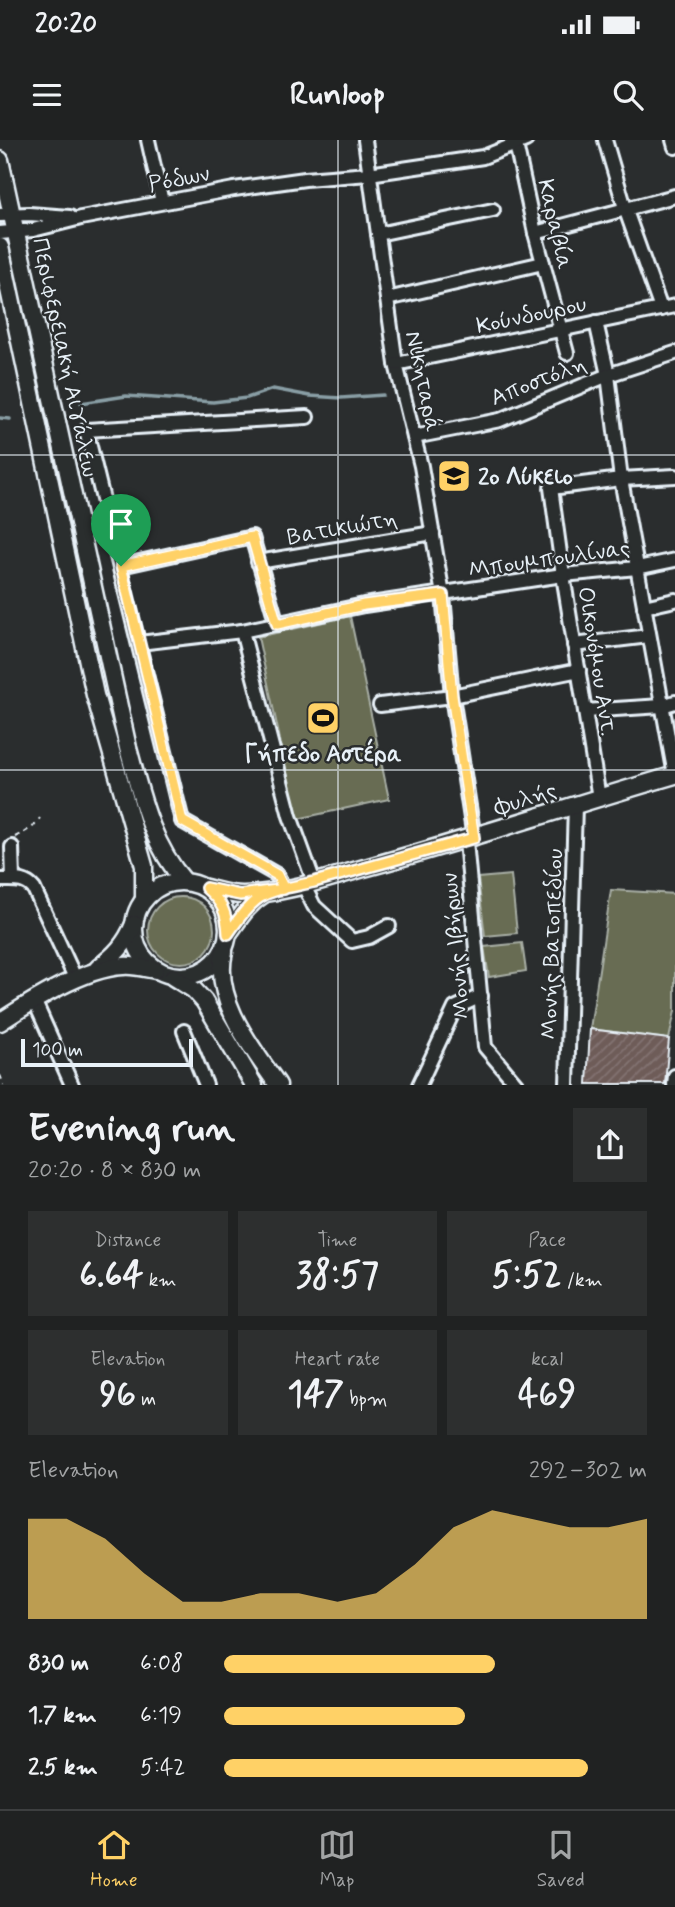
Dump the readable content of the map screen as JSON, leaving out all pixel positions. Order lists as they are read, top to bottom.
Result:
{
  "streets": {
    "main road": ["Περιφερειακή Αιγάλεω", "Φυλής"],
    "street": [
      "Ρόδων",
      "Καραβία",
      "Κούνδουρου",
      "Αποστόλη",
      "Νικηταρά",
      "Βατικιώτη",
      "Μπουμπουλίνας",
      "Οικονόμου Αντ.",
      "Μονής Βατοπεδίου",
      "Μονής Ιβήρων"
    ]
  },
  "crossings": [
    ["Ρόδων", "Καραβία"],
    ["Ρόδων", "Περιφερειακή Αιγάλεω"],
    ["Ρόδων", "Νικηταρά"],
    ["Καραβία", "Κούνδουρου"],
    ["Κούνδουρου", "Νικηταρά"],
    ["Περιφερειακή Αιγάλεω", "Φυλής"],
    ["Αποστόλη", "Νικηταρά"],
    ["Νικηταρά", "Βατικιώτη"],
    ["Νικηταρά", "Μπουμπουλίνας"],
    ["Νικηταρά", "Φυλής"],
    ["Νικηταρά", "Μονής Ιβήρων"],
    ["Μπουμπουλίνας", "Οικονόμου Αντ."],
    ["Οικονόμου Αντ.", "Φυλής"],
    ["Φυλής", "Μονής Βατοπεδίου"],
    ["Φυλής", "Μονής Ιβήρων"]
  ],
  "places": {
    "school or university": ["2ο Λύκειο"],
    "sports": ["Γήπεδο Αστέρα"]
  },
  "scale_bar": "100 m",
  "page": {
    "status": "20:20",
    "header": "Runloop",
    "scale": "100 m",
    "heading": ["Evening run", "20:20 · 8 × 830 m"],
    "stats": [
      ["Distance", "6.64 km"],
      ["Time", "38:57"],
      ["Pace", "5:52 /km"],
      ["Elevation", "96 m"],
      ["Heart rate", "147 bpm"],
      ["kcal", "469"]
    ],
    "chart": ["Elevation", "292–302 m"],
    "list": [
      {
        "name": "830 m",
        "note": "6:08"
      },
      {
        "name": "1.7 km",
        "note": "6:19"
      },
      {
        "name": "2.5 km",
        "note": "5:42"
      }
    ],
    "tabs": ["Home", "Map", "Saved"]
  }
}
